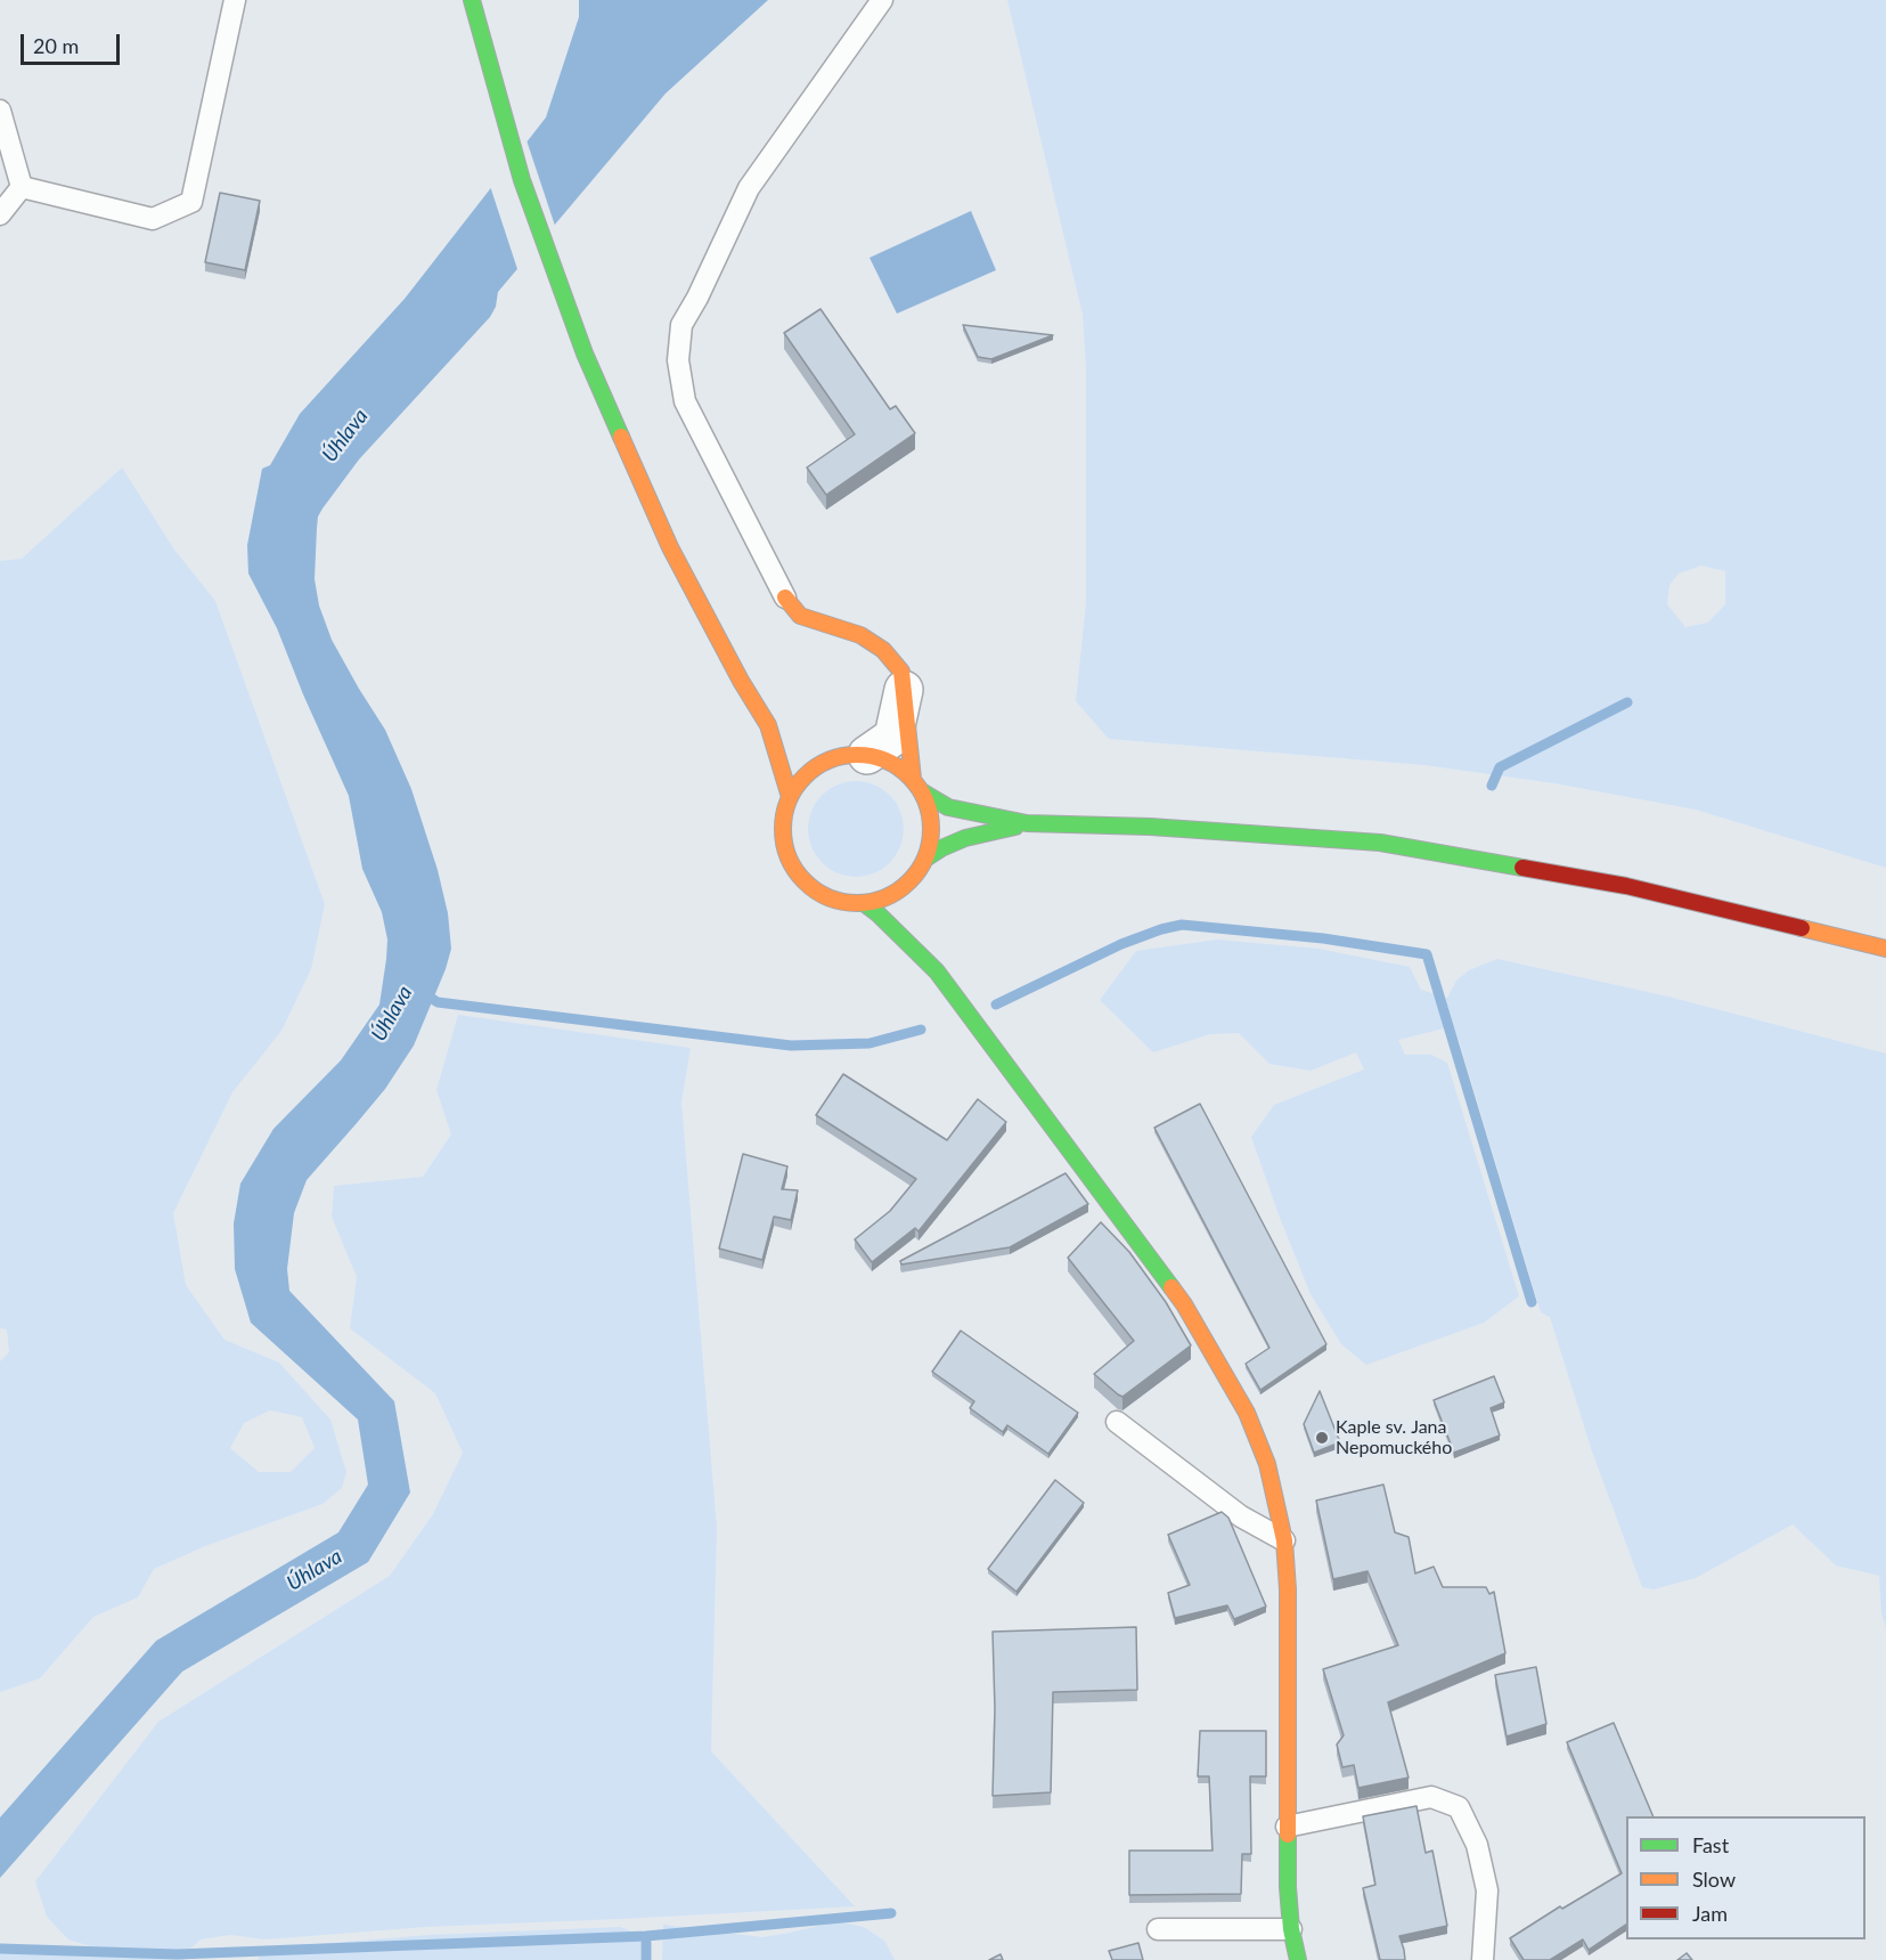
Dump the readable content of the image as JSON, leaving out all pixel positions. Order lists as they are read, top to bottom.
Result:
{
  "water": ["Úhlava"],
  "places": ["Kaple sv. Jana Nepomuckého"],
  "legend": ["Fast", "Slow", "Jam"],
  "scale_bar": "20 m"
}
